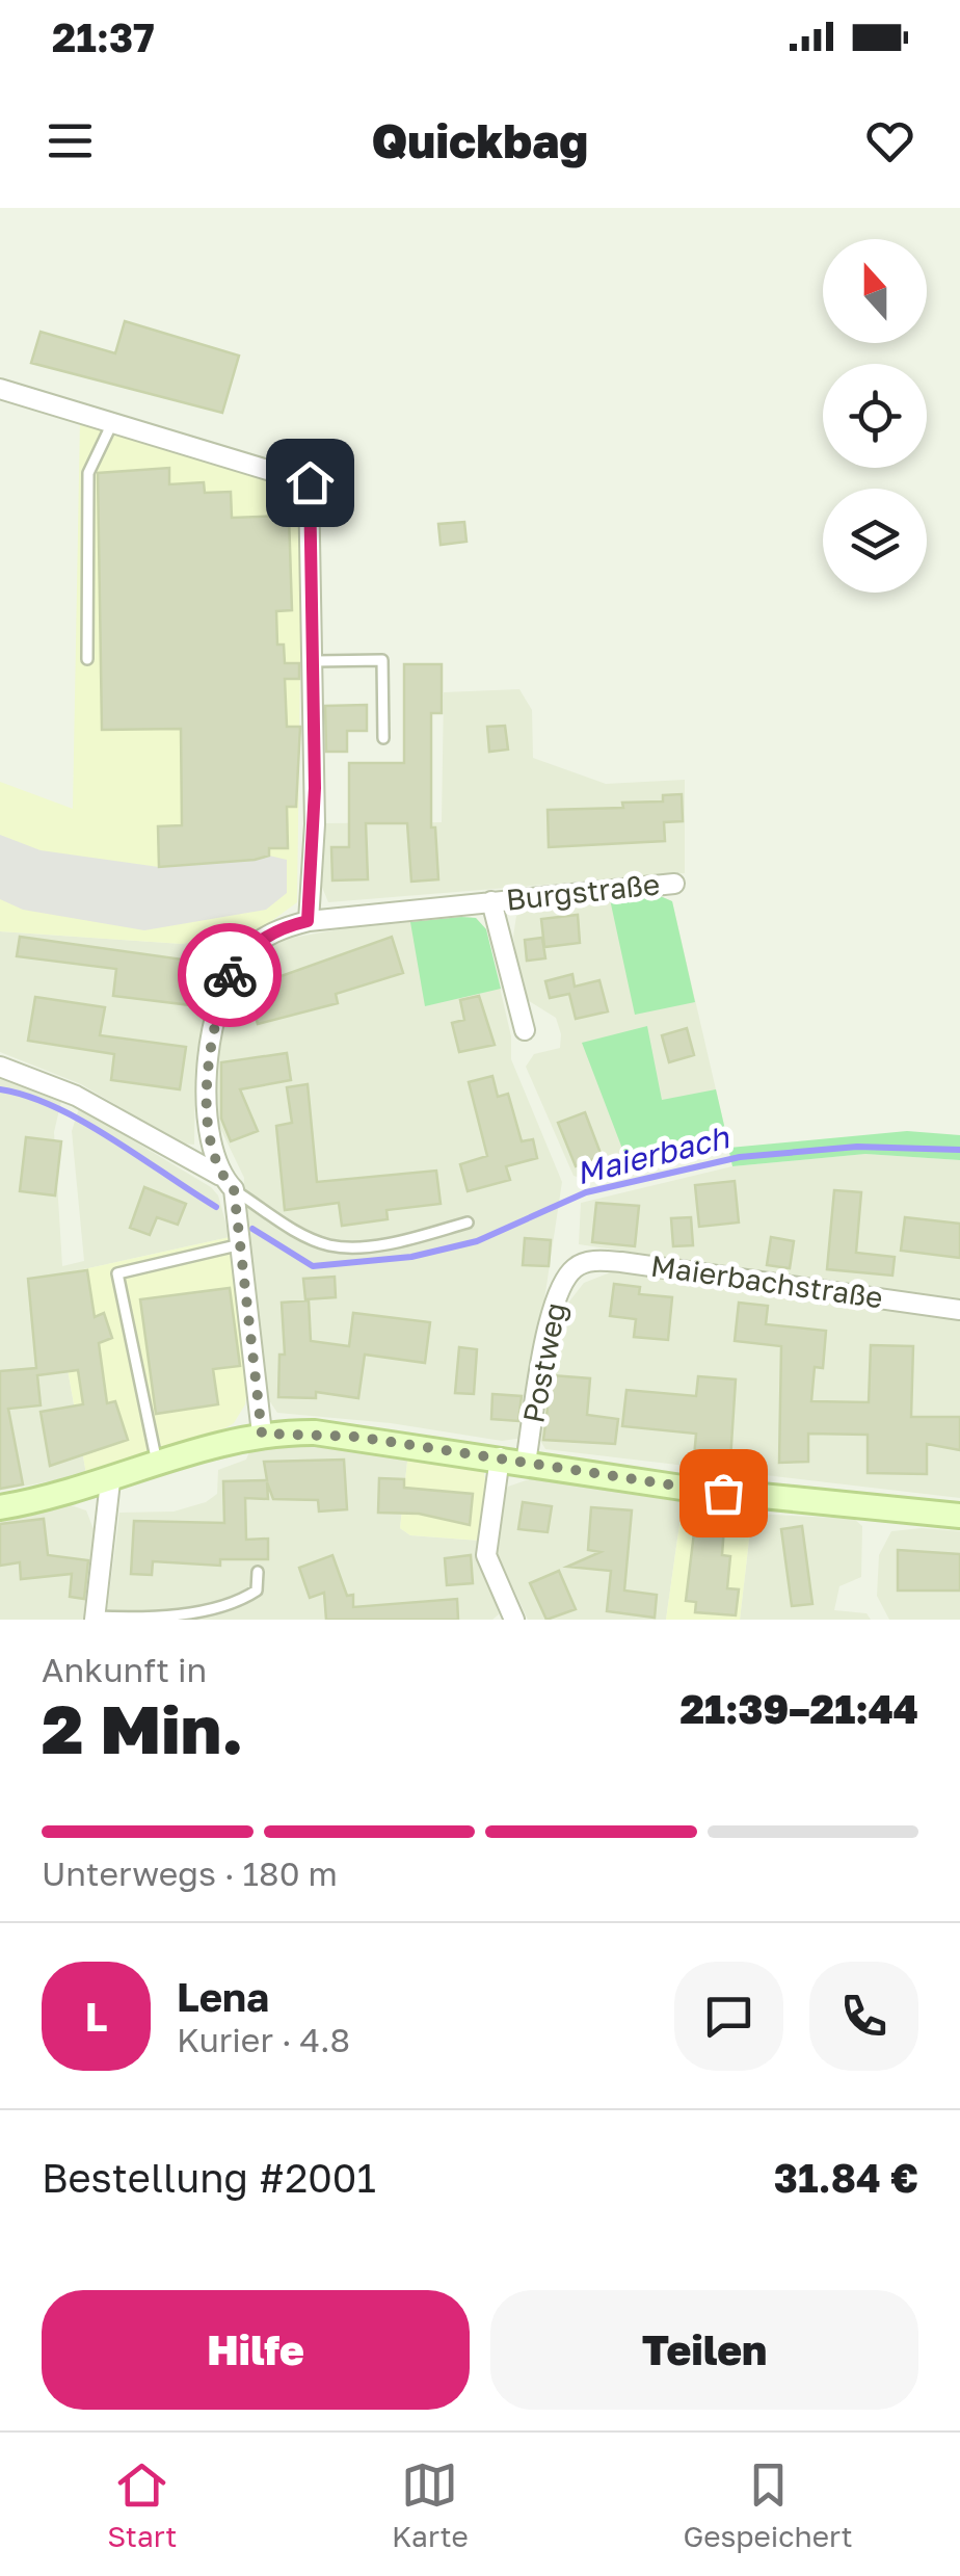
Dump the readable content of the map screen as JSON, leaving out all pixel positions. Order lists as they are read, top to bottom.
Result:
{
  "streets": {
    "street": ["Burgstraße", "Maierbachstraße", "Postweg"]
  },
  "crossings": [
    ["Maierbachstraße", "Postweg"]
  ],
  "water": ["Maierbach"],
  "north": "top",
  "page": {
    "status": "21:37",
    "header": "Quickbag",
    "heading": ["2 Min.", "Ankunft in", "21:39–21:44"],
    "panel": [
      "Lena",
      "Kurier · 4.8",
      "Bestellung #2001",
      "31.84 €"
    ],
    "bar": "Unterwegs · 180 m",
    "round": "L",
    "buttons": ["Hilfe", "Teilen"],
    "tabs": ["Start", "Karte", "Gespeichert"]
  }
}
